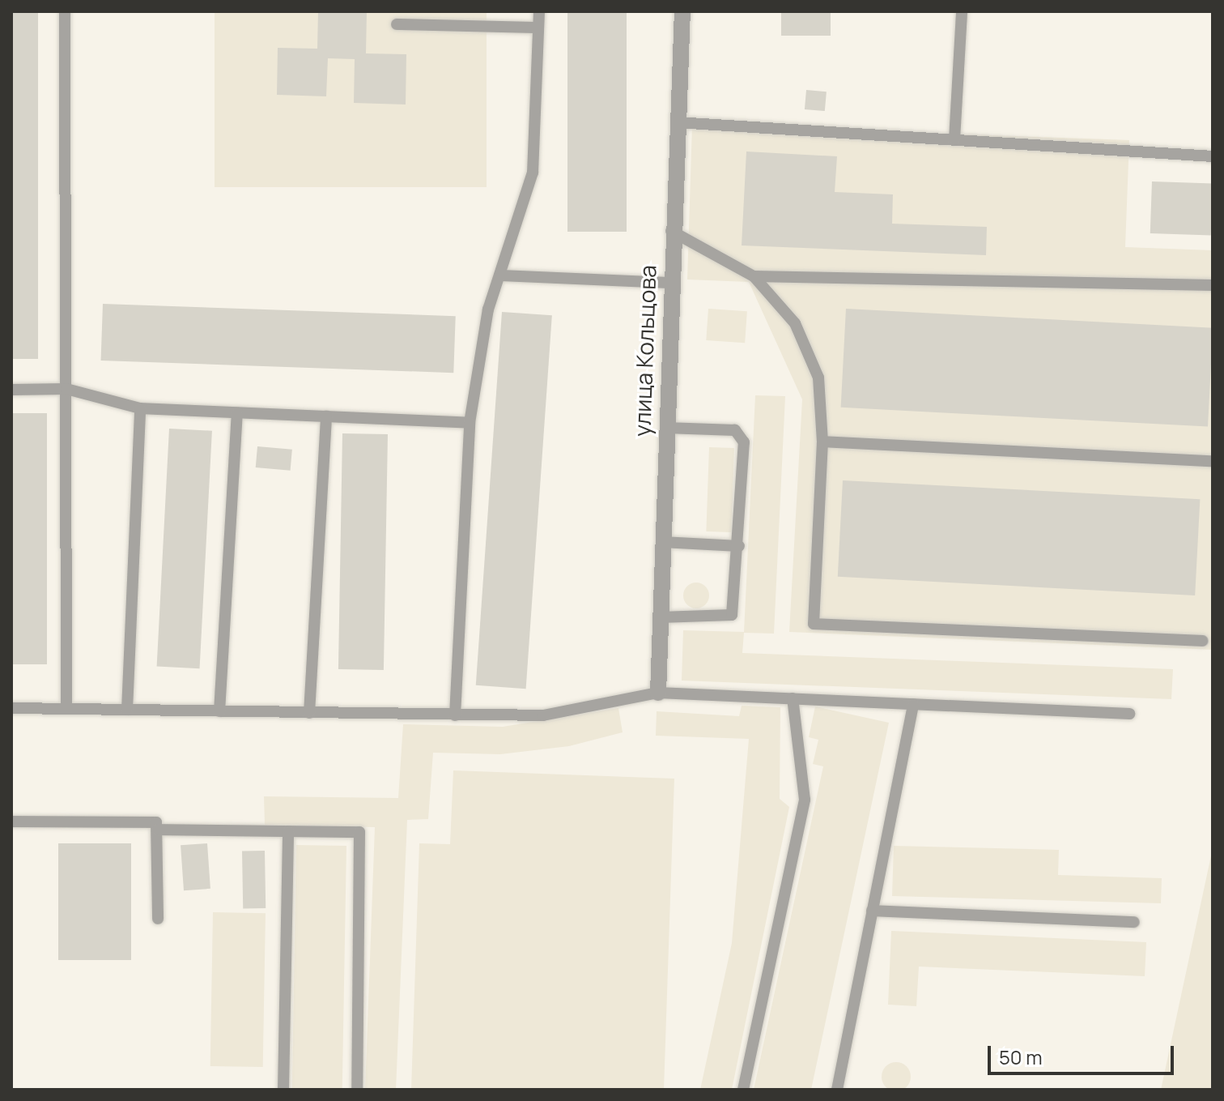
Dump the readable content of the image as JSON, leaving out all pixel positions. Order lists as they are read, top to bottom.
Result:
{
  "streets": {
    "street": ["улица Кольцова"]
  },
  "scale_bar": "50 m"
}
